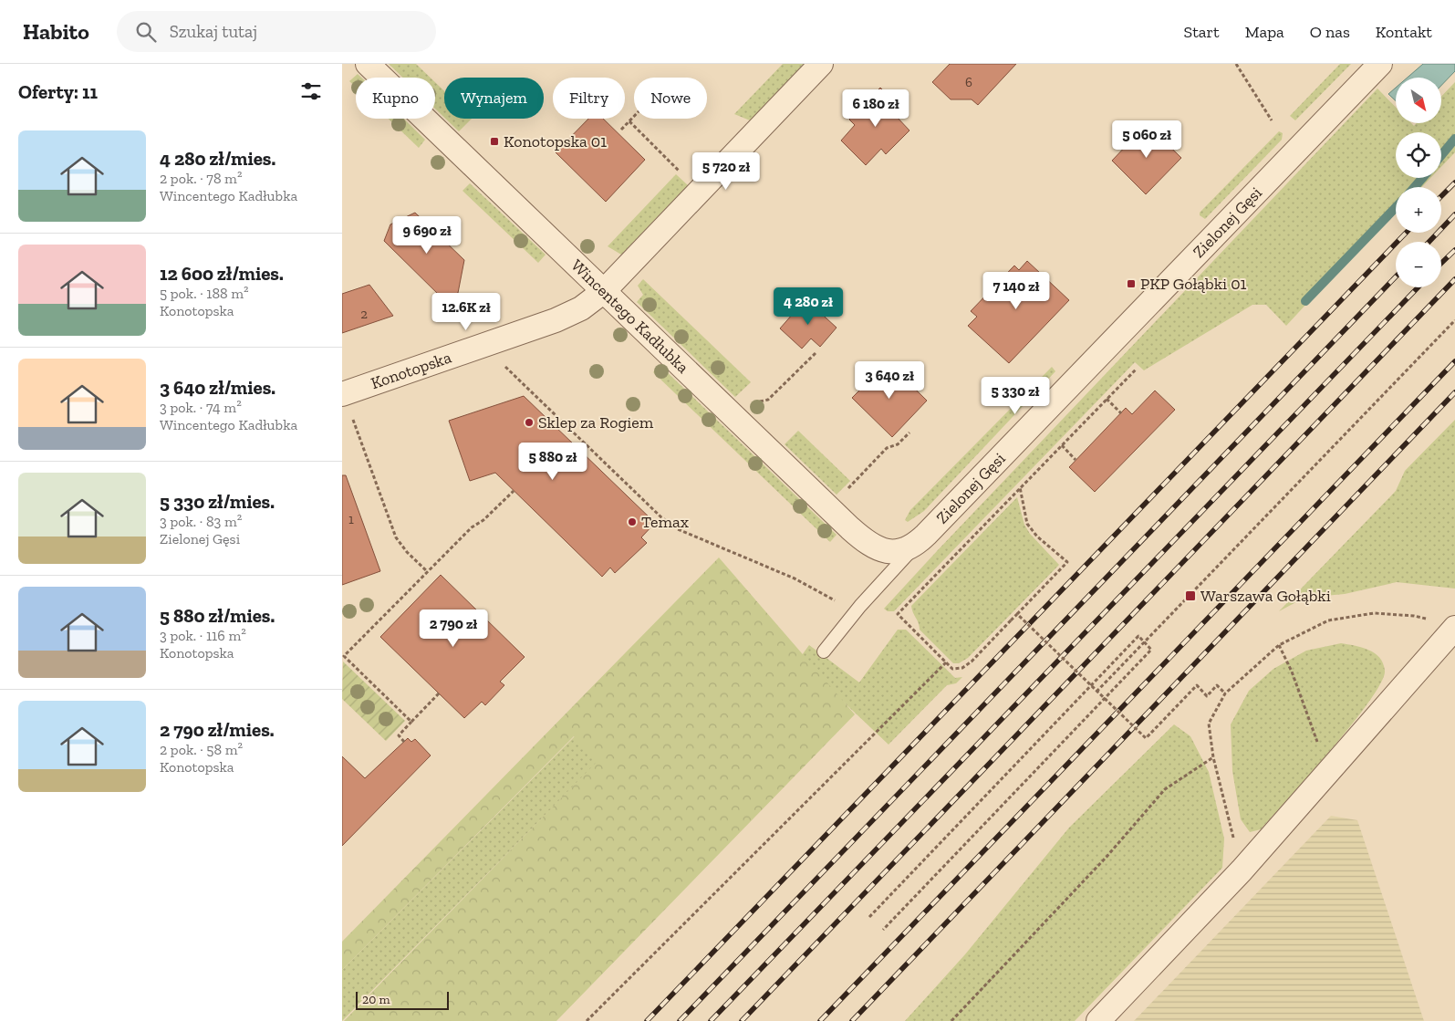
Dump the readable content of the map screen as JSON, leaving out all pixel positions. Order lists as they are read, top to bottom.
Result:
{
  "streets": {
    "street": ["Zielonej Gęsi", "Wincentego Kadłubka", "Konotopska"]
  },
  "crossings": [
    ["Zielonej Gęsi", "Wincentego Kadłubka"],
    ["Wincentego Kadłubka", "Konotopska"]
  ],
  "places": {
    "transit": ["Konotopska 01", "PKP Gołąbki 01", "Warszawa Gołąbki"],
    "other": ["Sklep za Rogiem", "Temax"]
  },
  "house_numbers": ["6", "2", "1"],
  "scale_bar": "20 m",
  "north": "bottom right",
  "page": {
    "header": "Habito",
    "search": "Szukaj tutaj",
    "nav": [
      "Start",
      "Mapa",
      "O nas",
      "Kontakt"
    ],
    "heading": "Oferty: 11",
    "map_buttons": ["+", "−"],
    "chip": [
      "Kupno",
      "Wynajem",
      "Filtry",
      "Nowe"
    ],
    "price": [
      "6 180 zł",
      "5 060 zł",
      "5 720 zł",
      "9 690 zł",
      "7 140 zł",
      "4 280 zł",
      "12.6K zł",
      "3 640 zł",
      "5 330 zł",
      "5 880 zł",
      "2 790 zł"
    ],
    "list": [
      {
        "name": "4 280 zł/mies.",
        "note": "2 pok. · 78 m² · Wincentego Kadłubka"
      },
      {
        "name": "12 600 zł/mies.",
        "note": "5 pok. · 188 m² · Konotopska"
      },
      {
        "name": "3 640 zł/mies.",
        "note": "3 pok. · 74 m² · Wincentego Kadłubka"
      },
      {
        "name": "5 330 zł/mies.",
        "note": "3 pok. · 83 m² · Zielonej Gęsi"
      },
      {
        "name": "5 880 zł/mies.",
        "note": "3 pok. · 116 m² · Konotopska"
      },
      {
        "name": "2 790 zł/mies.",
        "note": "2 pok. · 58 m² · Konotopska"
      }
    ],
    "scale": "20 m"
  }
}
